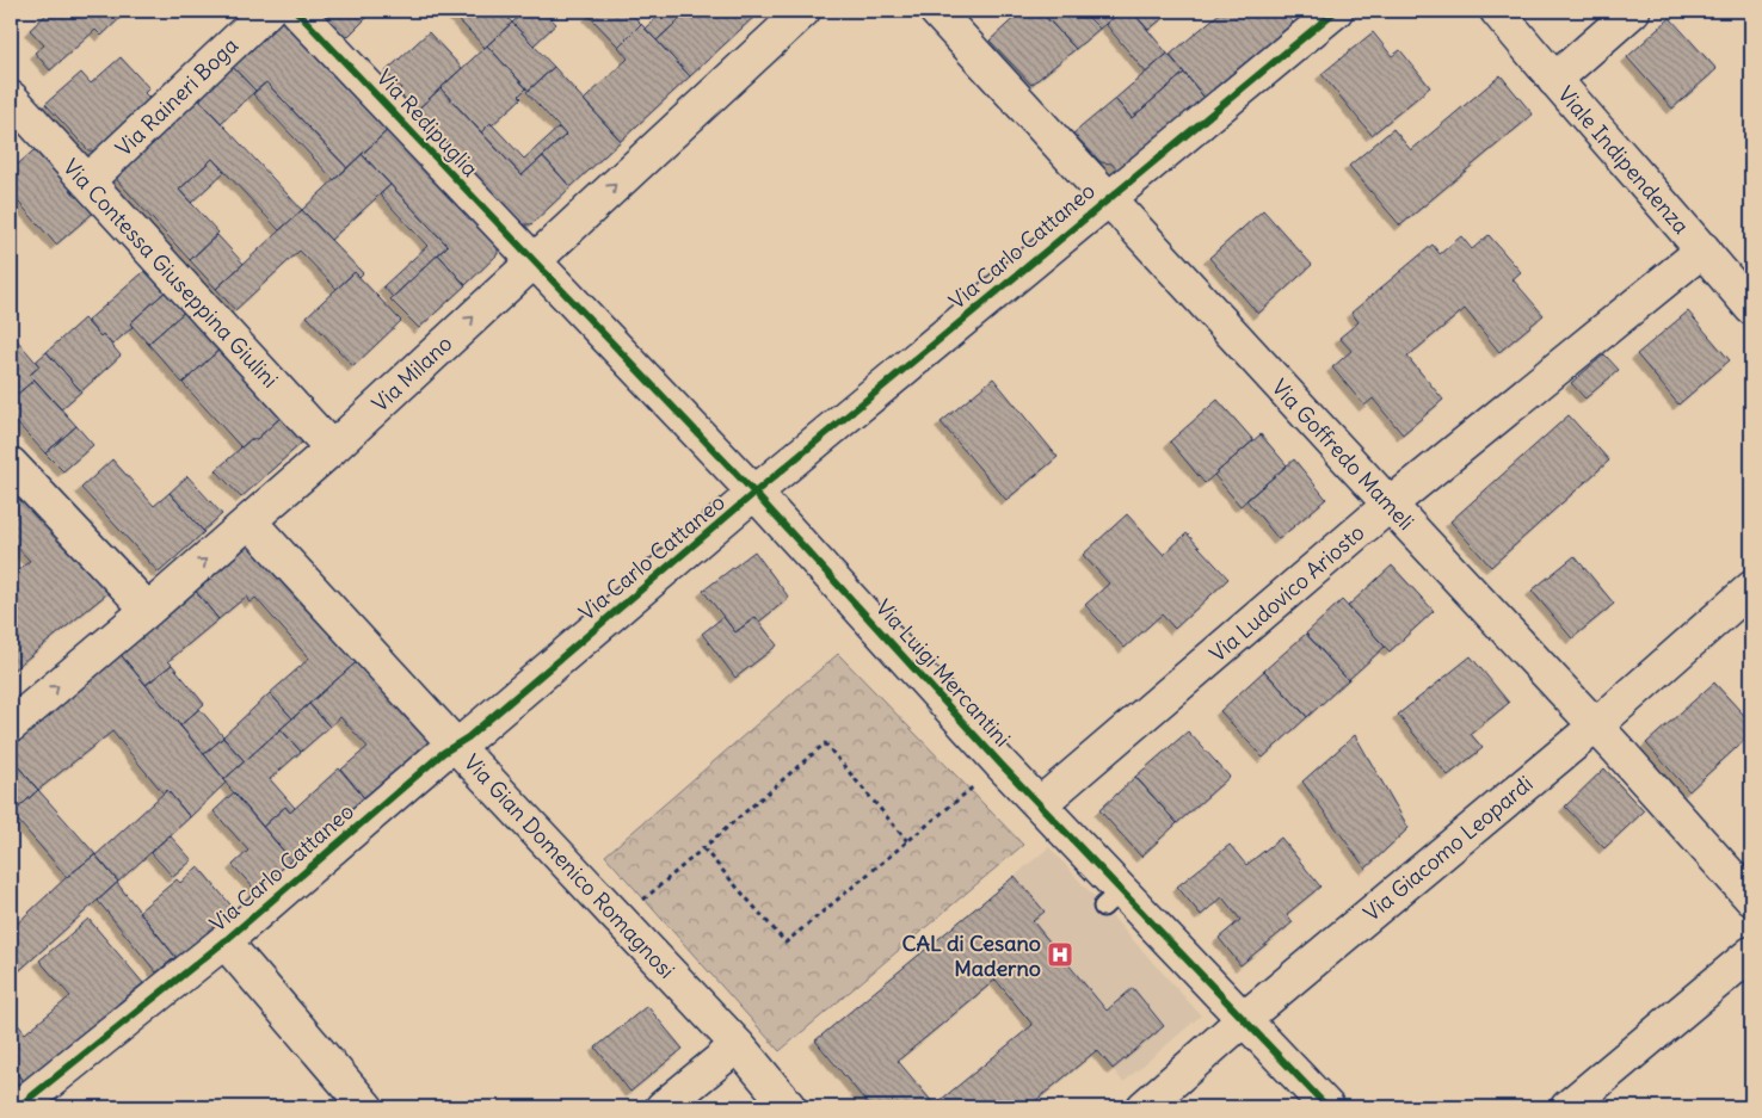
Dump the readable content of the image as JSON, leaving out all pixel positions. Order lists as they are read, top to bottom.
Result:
{
  "streets": {
    "street": [
      "Via Raineri Boga",
      "Via Redipuglia",
      "Viale Indipendenza",
      "Via Carlo Cattaneo",
      "Via Contessa Giuseppina Giulini",
      "Via Milano",
      "Via Goffredo Mameli",
      "Via Ludovico Ariosto",
      "Via Luigi Mercantini",
      "Via Giacomo Leopardi",
      "Via Gian Domenico Romagnosi"
    ]
  },
  "crossings": [
    ["Via Raineri Boga", "Via Contessa Giuseppina Giulini"],
    ["Via Redipuglia", "Via Milano"],
    ["Via Redipuglia", "Via Luigi Mercantini"],
    ["Viale Indipendenza", "Via Ludovico Ariosto"],
    ["Via Carlo Cattaneo", "Via Goffredo Mameli"],
    ["Via Carlo Cattaneo", "Via Luigi Mercantini"],
    ["Via Carlo Cattaneo", "Via Gian Domenico Romagnosi"],
    ["Via Contessa Giuseppina Giulini", "Via Milano"],
    ["Via Milano", "Via Luigi Mercantini"],
    ["Via Milano", "Via Gian Domenico Romagnosi"],
    ["Via Goffredo Mameli", "Via Ludovico Ariosto"],
    ["Via Goffredo Mameli", "Via Giacomo Leopardi"],
    ["Via Ludovico Ariosto", "Via Luigi Mercantini"],
    ["Via Luigi Mercantini", "Via Giacomo Leopardi"]
  ],
  "one_way": ["Via Milano"],
  "places": {
    "hospital": ["CAL di Cesano Maderno"]
  }
}
